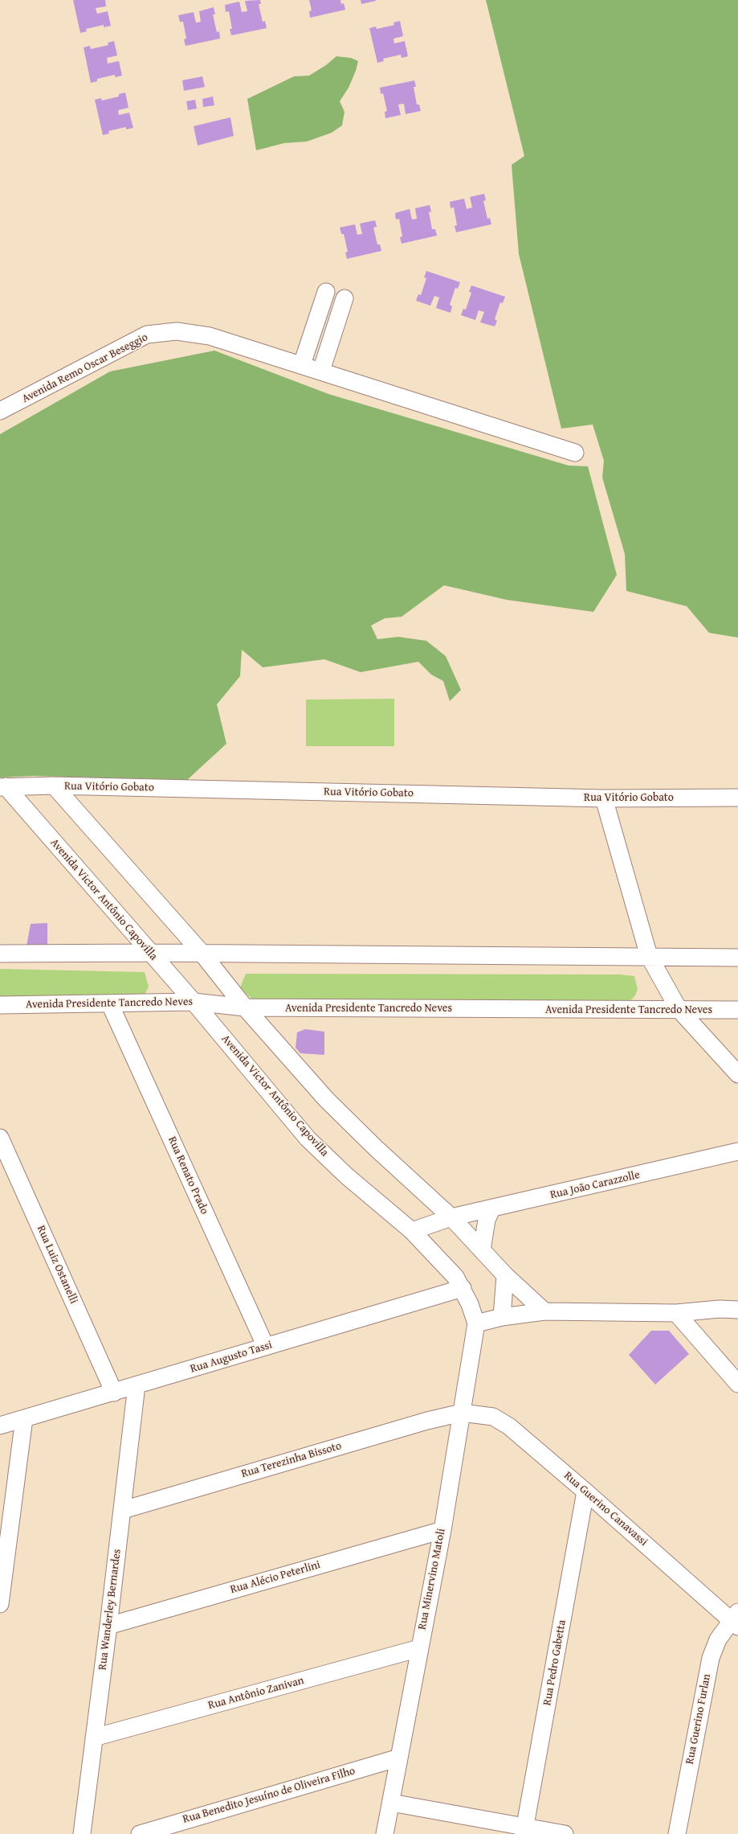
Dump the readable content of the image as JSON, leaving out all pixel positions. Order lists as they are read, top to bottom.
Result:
{
  "streets": {
    "street": [
      "Avenida Remo Oscar Beseggio",
      "Rua Vitório Gobato",
      "Avenida Victor Antônio Capovilla",
      "Avenida Presidente Tancredo Neves",
      "Rua Renato Prado",
      "Rua João Carazzolle",
      "Rua Luiz Ostanelli",
      "Rua Augusto Tassi",
      "Rua Terezinha Bissoto",
      "Rua Guerino Canavassi",
      "Rua Alécio Peterlini",
      "Rua Minervino Matoli",
      "Rua Wanderley Bernardes",
      "Rua Pedro Gabetta",
      "Rua Antônio Zanivan",
      "Rua Guerino Furlan",
      "Rua Benedito Jesuíno de Oliveira Filho"
    ]
  },
  "crossings": [
    ["Rua Vitório Gobato", "Avenida Victor Antônio Capovilla"],
    ["Avenida Victor Antônio Capovilla", "Avenida Presidente Tancredo Neves"],
    ["Avenida Victor Antônio Capovilla", "Rua João Carazzolle"],
    ["Avenida Victor Antônio Capovilla", "Rua Augusto Tassi"],
    ["Avenida Victor Antônio Capovilla", "Rua Minervino Matoli"],
    ["Avenida Presidente Tancredo Neves", "Rua Renato Prado"],
    ["Rua Renato Prado", "Rua Augusto Tassi"],
    ["Rua Luiz Ostanelli", "Rua Augusto Tassi"],
    ["Rua Augusto Tassi", "Rua Wanderley Bernardes"],
    ["Rua Terezinha Bissoto", "Rua Guerino Canavassi"],
    ["Rua Terezinha Bissoto", "Rua Minervino Matoli"],
    ["Rua Terezinha Bissoto", "Rua Wanderley Bernardes"],
    ["Rua Guerino Canavassi", "Rua Minervino Matoli"],
    ["Rua Guerino Canavassi", "Rua Pedro Gabetta"],
    ["Rua Guerino Canavassi", "Rua Guerino Furlan"],
    ["Rua Alécio Peterlini", "Rua Minervino Matoli"],
    ["Rua Alécio Peterlini", "Rua Wanderley Bernardes"],
    ["Rua Minervino Matoli", "Rua Antônio Zanivan"],
    ["Rua Minervino Matoli", "Rua Benedito Jesuíno de Oliveira Filho"],
    ["Rua Wanderley Bernardes", "Rua Antônio Zanivan"]
  ]
}
